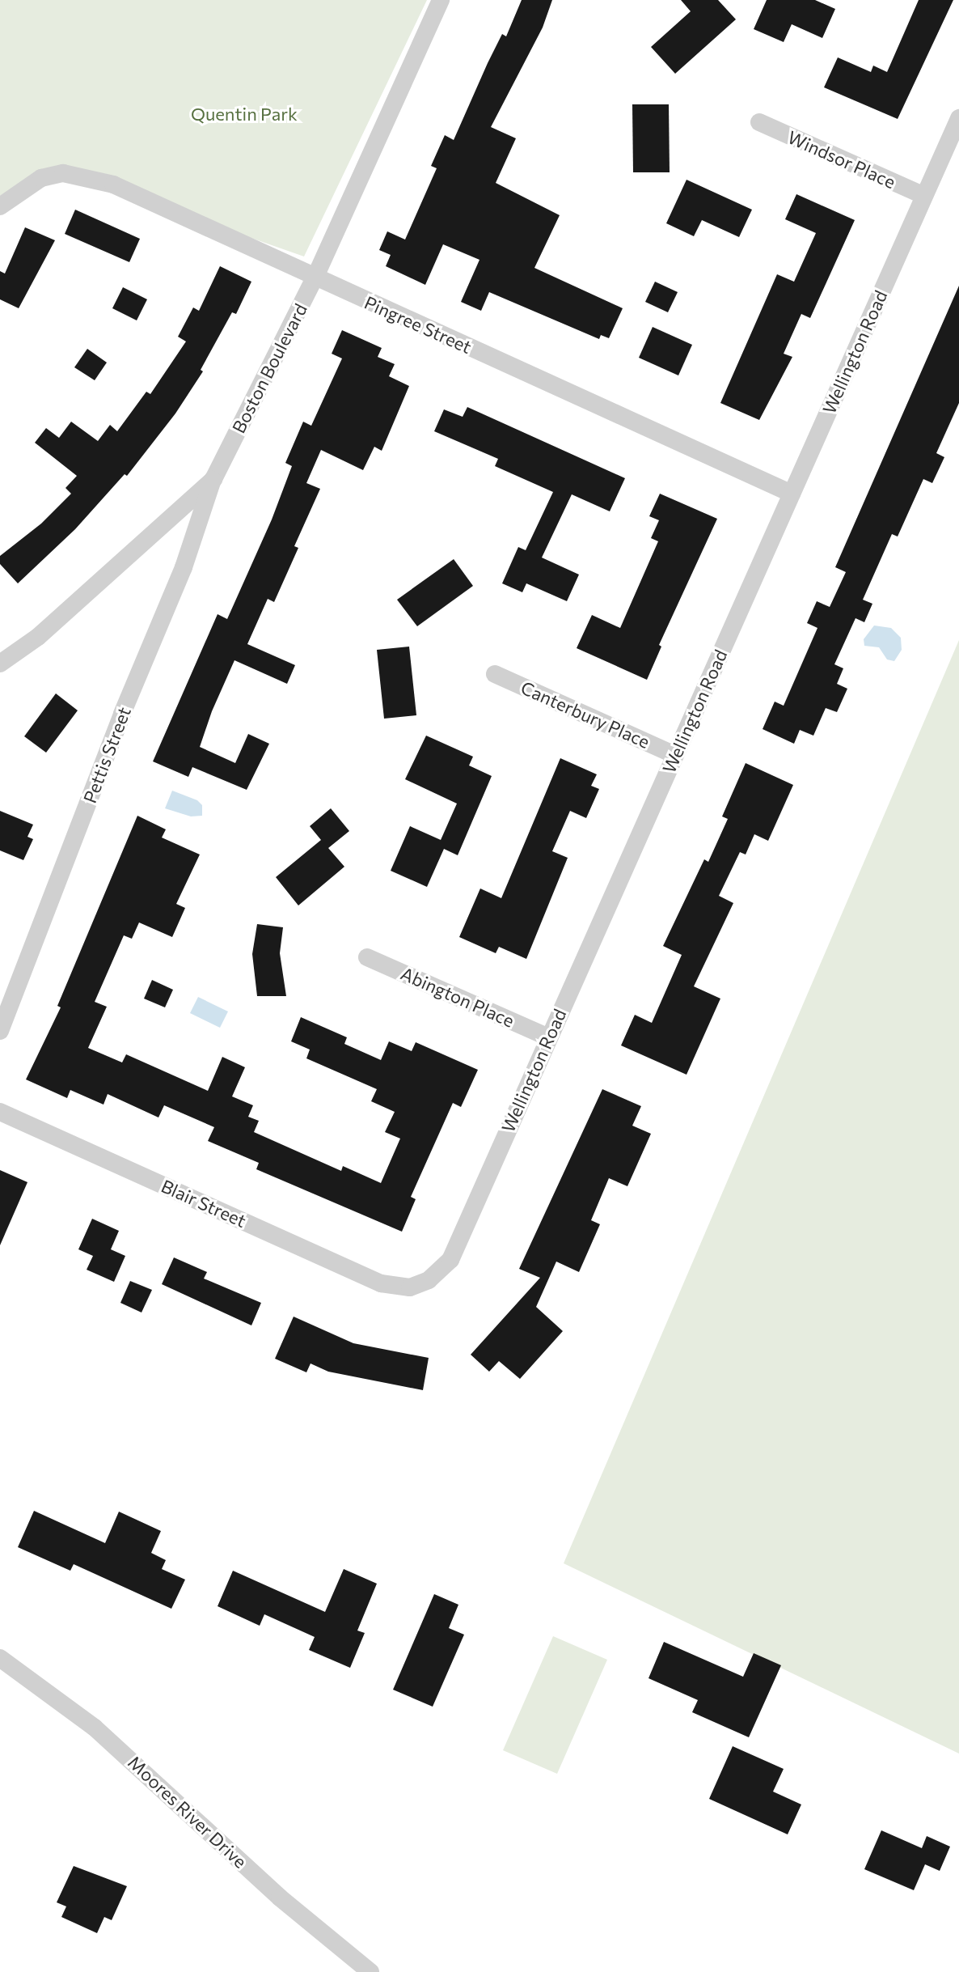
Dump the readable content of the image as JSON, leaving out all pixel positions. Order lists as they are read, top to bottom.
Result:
{
  "streets": {
    "street": [
      "Windsor Place",
      "Pingree Street",
      "Wellington Road",
      "Boston Boulevard",
      "Canterbury Place",
      "Pettis Street",
      "Abington Place",
      "Blair Street",
      "Moores River Drive"
    ]
  },
  "crossings": [
    ["Windsor Place", "Wellington Road"],
    ["Pingree Street", "Wellington Road"],
    ["Pingree Street", "Boston Boulevard"],
    ["Wellington Road", "Canterbury Place"],
    ["Wellington Road", "Abington Place"],
    ["Wellington Road", "Blair Street"],
    ["Boston Boulevard", "Pettis Street"]
  ],
  "parks": ["Quentin Park"]
}
